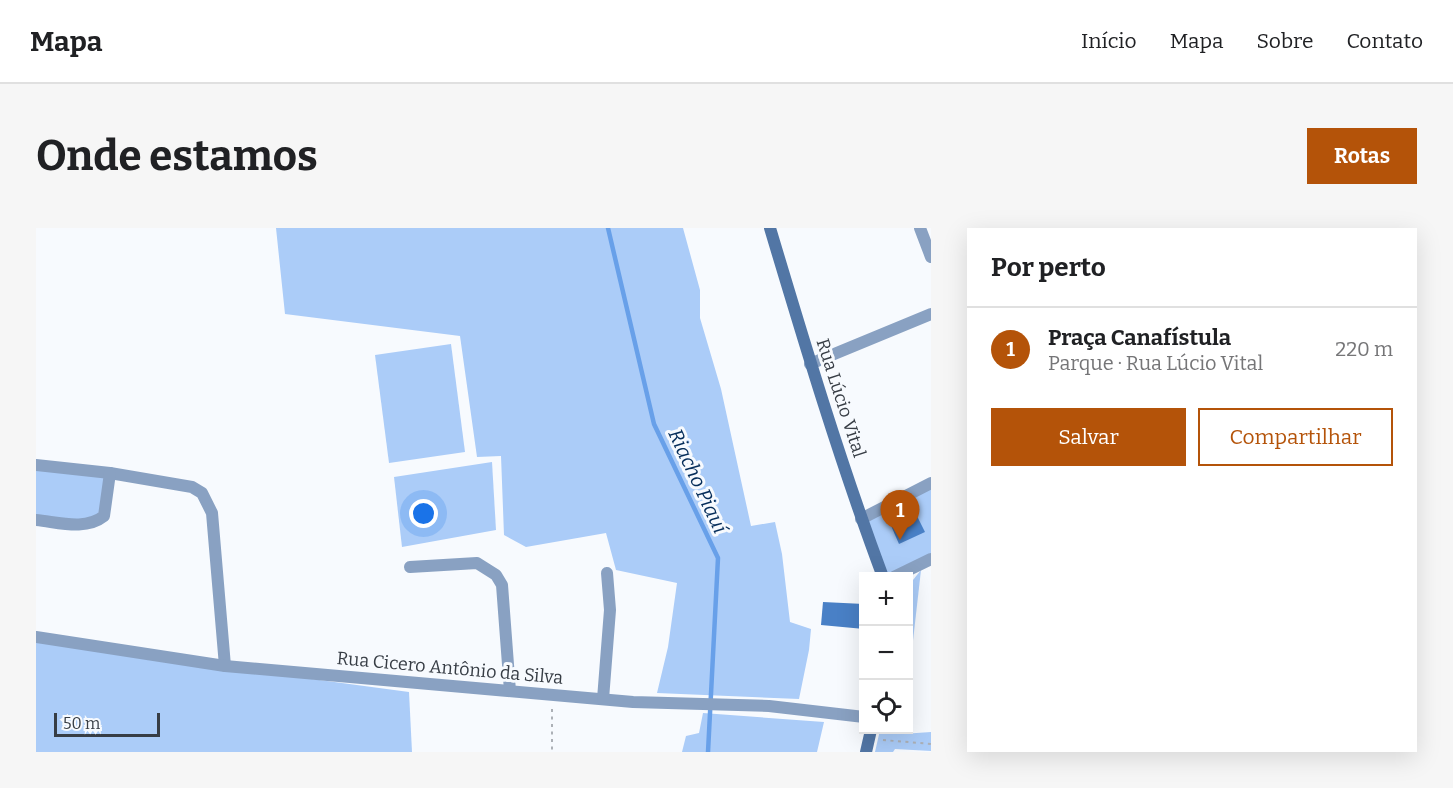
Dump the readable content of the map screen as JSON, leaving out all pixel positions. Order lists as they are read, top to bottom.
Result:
{
  "streets": {
    "main road": ["Rua Lúcio Vital"],
    "street": ["Rua Cicero Antônio da Silva"]
  },
  "water": ["Riacho Piauí"],
  "scale_bar": "50 m",
  "page": {
    "header": "Mapa",
    "nav": [
      "Início",
      "Mapa",
      "Sobre",
      "Contato"
    ],
    "buttons": [
      "Rotas",
      ["Salvar", "Compartilhar"]
    ],
    "title": "Onde estamos",
    "heading": "Por perto",
    "list": [
      {
        "mark": "1",
        "name": "Praça Canafístula",
        "note": "Parque · Rua Lúcio Vital",
        "value": "220 m"
      }
    ],
    "pins": "1",
    "map_buttons": ["+", "−"],
    "scale": "50 m"
  }
}
